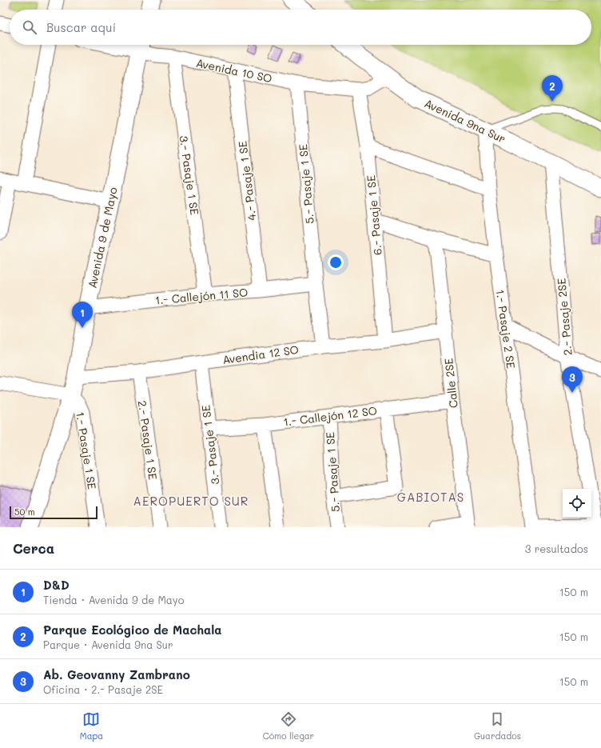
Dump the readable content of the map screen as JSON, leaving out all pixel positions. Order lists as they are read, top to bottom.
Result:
{
  "streets": {
    "street": [
      "Avenida 10 SO",
      "Avenida 9na Sur",
      "3.- Pasaje 1 SE",
      "4.- Pasaje 1 SE",
      "5.- Pasaje 1 SE",
      "6.- Pasaje 1 SE",
      "Avenida 9 de Mayo",
      "1.- Callejón 11 SO",
      "2.- Pasaje 2SE",
      "1.- Pasaje 2 SE",
      "Avendia 12 SO",
      "Calle 2SE",
      "1.- Callejón 12 SO",
      "2.- Pasaje 1 SE",
      "1.- Pasaje 1 SE"
    ]
  },
  "crossings": [
    ["Avenida 10 SO", "Avenida 9na Sur"],
    ["Avenida 10 SO", "3.- Pasaje 1 SE"],
    ["Avenida 10 SO", "4.- Pasaje 1 SE"],
    ["Avenida 10 SO", "5.- Pasaje 1 SE"],
    ["Avenida 10 SO", "6.- Pasaje 1 SE"],
    ["Avenida 10 SO", "Avenida 9 de Mayo"],
    ["Avenida 9na Sur", "2.- Pasaje 2SE"],
    ["Avenida 9na Sur", "1.- Pasaje 2 SE"],
    ["3.- Pasaje 1 SE", "1.- Callejón 11 SO"],
    ["3.- Pasaje 1 SE", "Avendia 12 SO"],
    ["3.- Pasaje 1 SE", "1.- Callejón 12 SO"],
    ["4.- Pasaje 1 SE", "1.- Callejón 11 SO"],
    ["5.- Pasaje 1 SE", "1.- Callejón 11 SO"],
    ["5.- Pasaje 1 SE", "Avendia 12 SO"],
    ["5.- Pasaje 1 SE", "1.- Callejón 12 SO"],
    ["6.- Pasaje 1 SE", "Avendia 12 SO"],
    ["Avenida 9 de Mayo", "1.- Callejón 11 SO"],
    ["Avenida 9 de Mayo", "Avendia 12 SO"],
    ["Avenida 9 de Mayo", "1.- Pasaje 1 SE"],
    ["Avendia 12 SO", "Calle 2SE"],
    ["Avendia 12 SO", "2.- Pasaje 1 SE"],
    ["Calle 2SE", "1.- Callejón 12 SO"]
  ],
  "districts": ["GABIOTAS", "AEROPUERTO SUR"],
  "scale_bar": "50 m",
  "page": {
    "search": "Buscar aquí",
    "pins": ["2", "1", "3"],
    "scale": "50 m",
    "heading": ["Cerca", "3 resultados"],
    "list": [
      {
        "mark": "1",
        "name": "D&D",
        "note": "Tienda · Avenida 9 de Mayo",
        "value": "150 m"
      },
      {
        "mark": "2",
        "name": "Parque Ecológico de Machala",
        "note": "Parque · Avenida 9na Sur",
        "value": "150 m"
      },
      {
        "mark": "3",
        "name": "Ab. Geovanny Zambrano",
        "note": "Oficina · 2.- Pasaje 2SE",
        "value": "150 m"
      }
    ],
    "nav": ["Mapa", "Cómo llegar", "Guardados"]
  }
}
